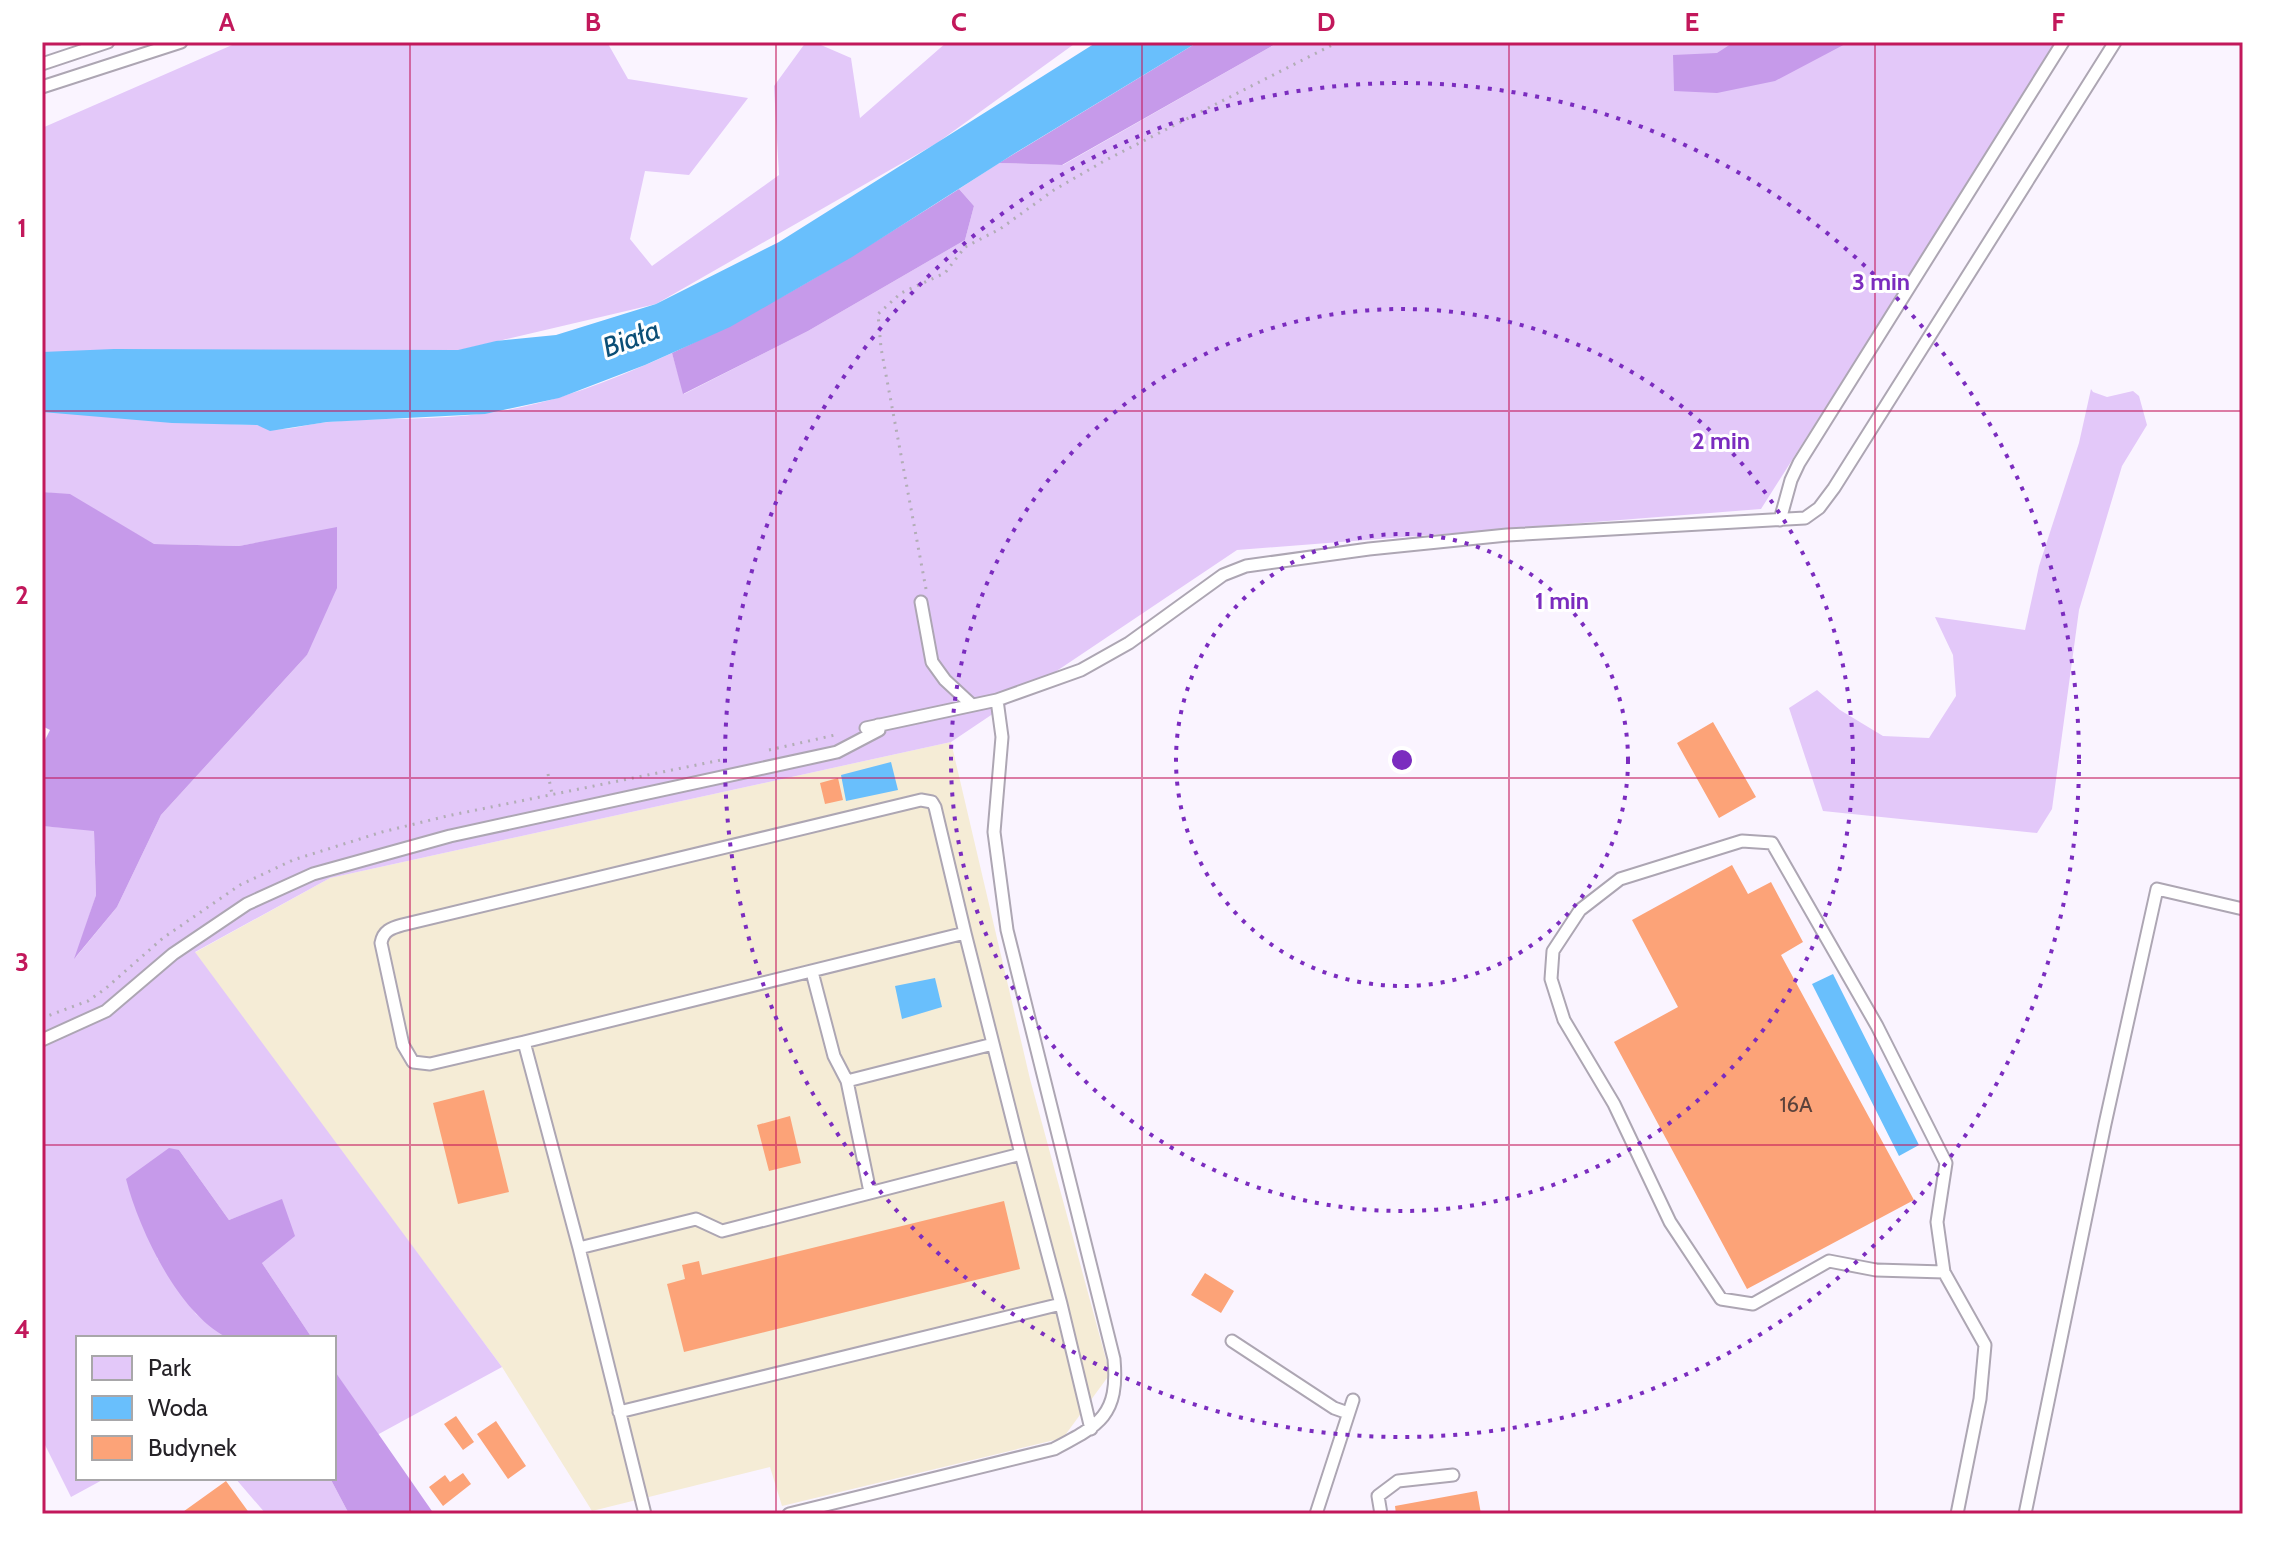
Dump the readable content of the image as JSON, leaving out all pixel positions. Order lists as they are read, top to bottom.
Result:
{
  "water": ["Biała"],
  "house_numbers": ["16A"],
  "legend": ["Park", "Woda", "Budynek"],
  "grid": {
    "columns": [
      "A",
      "B",
      "C",
      "D",
      "E",
      "F"
    ],
    "rows": [
      "1",
      "2",
      "3",
      "4"
    ]
  },
  "rings": ["3 min", "2 min", "1 min"]
}
